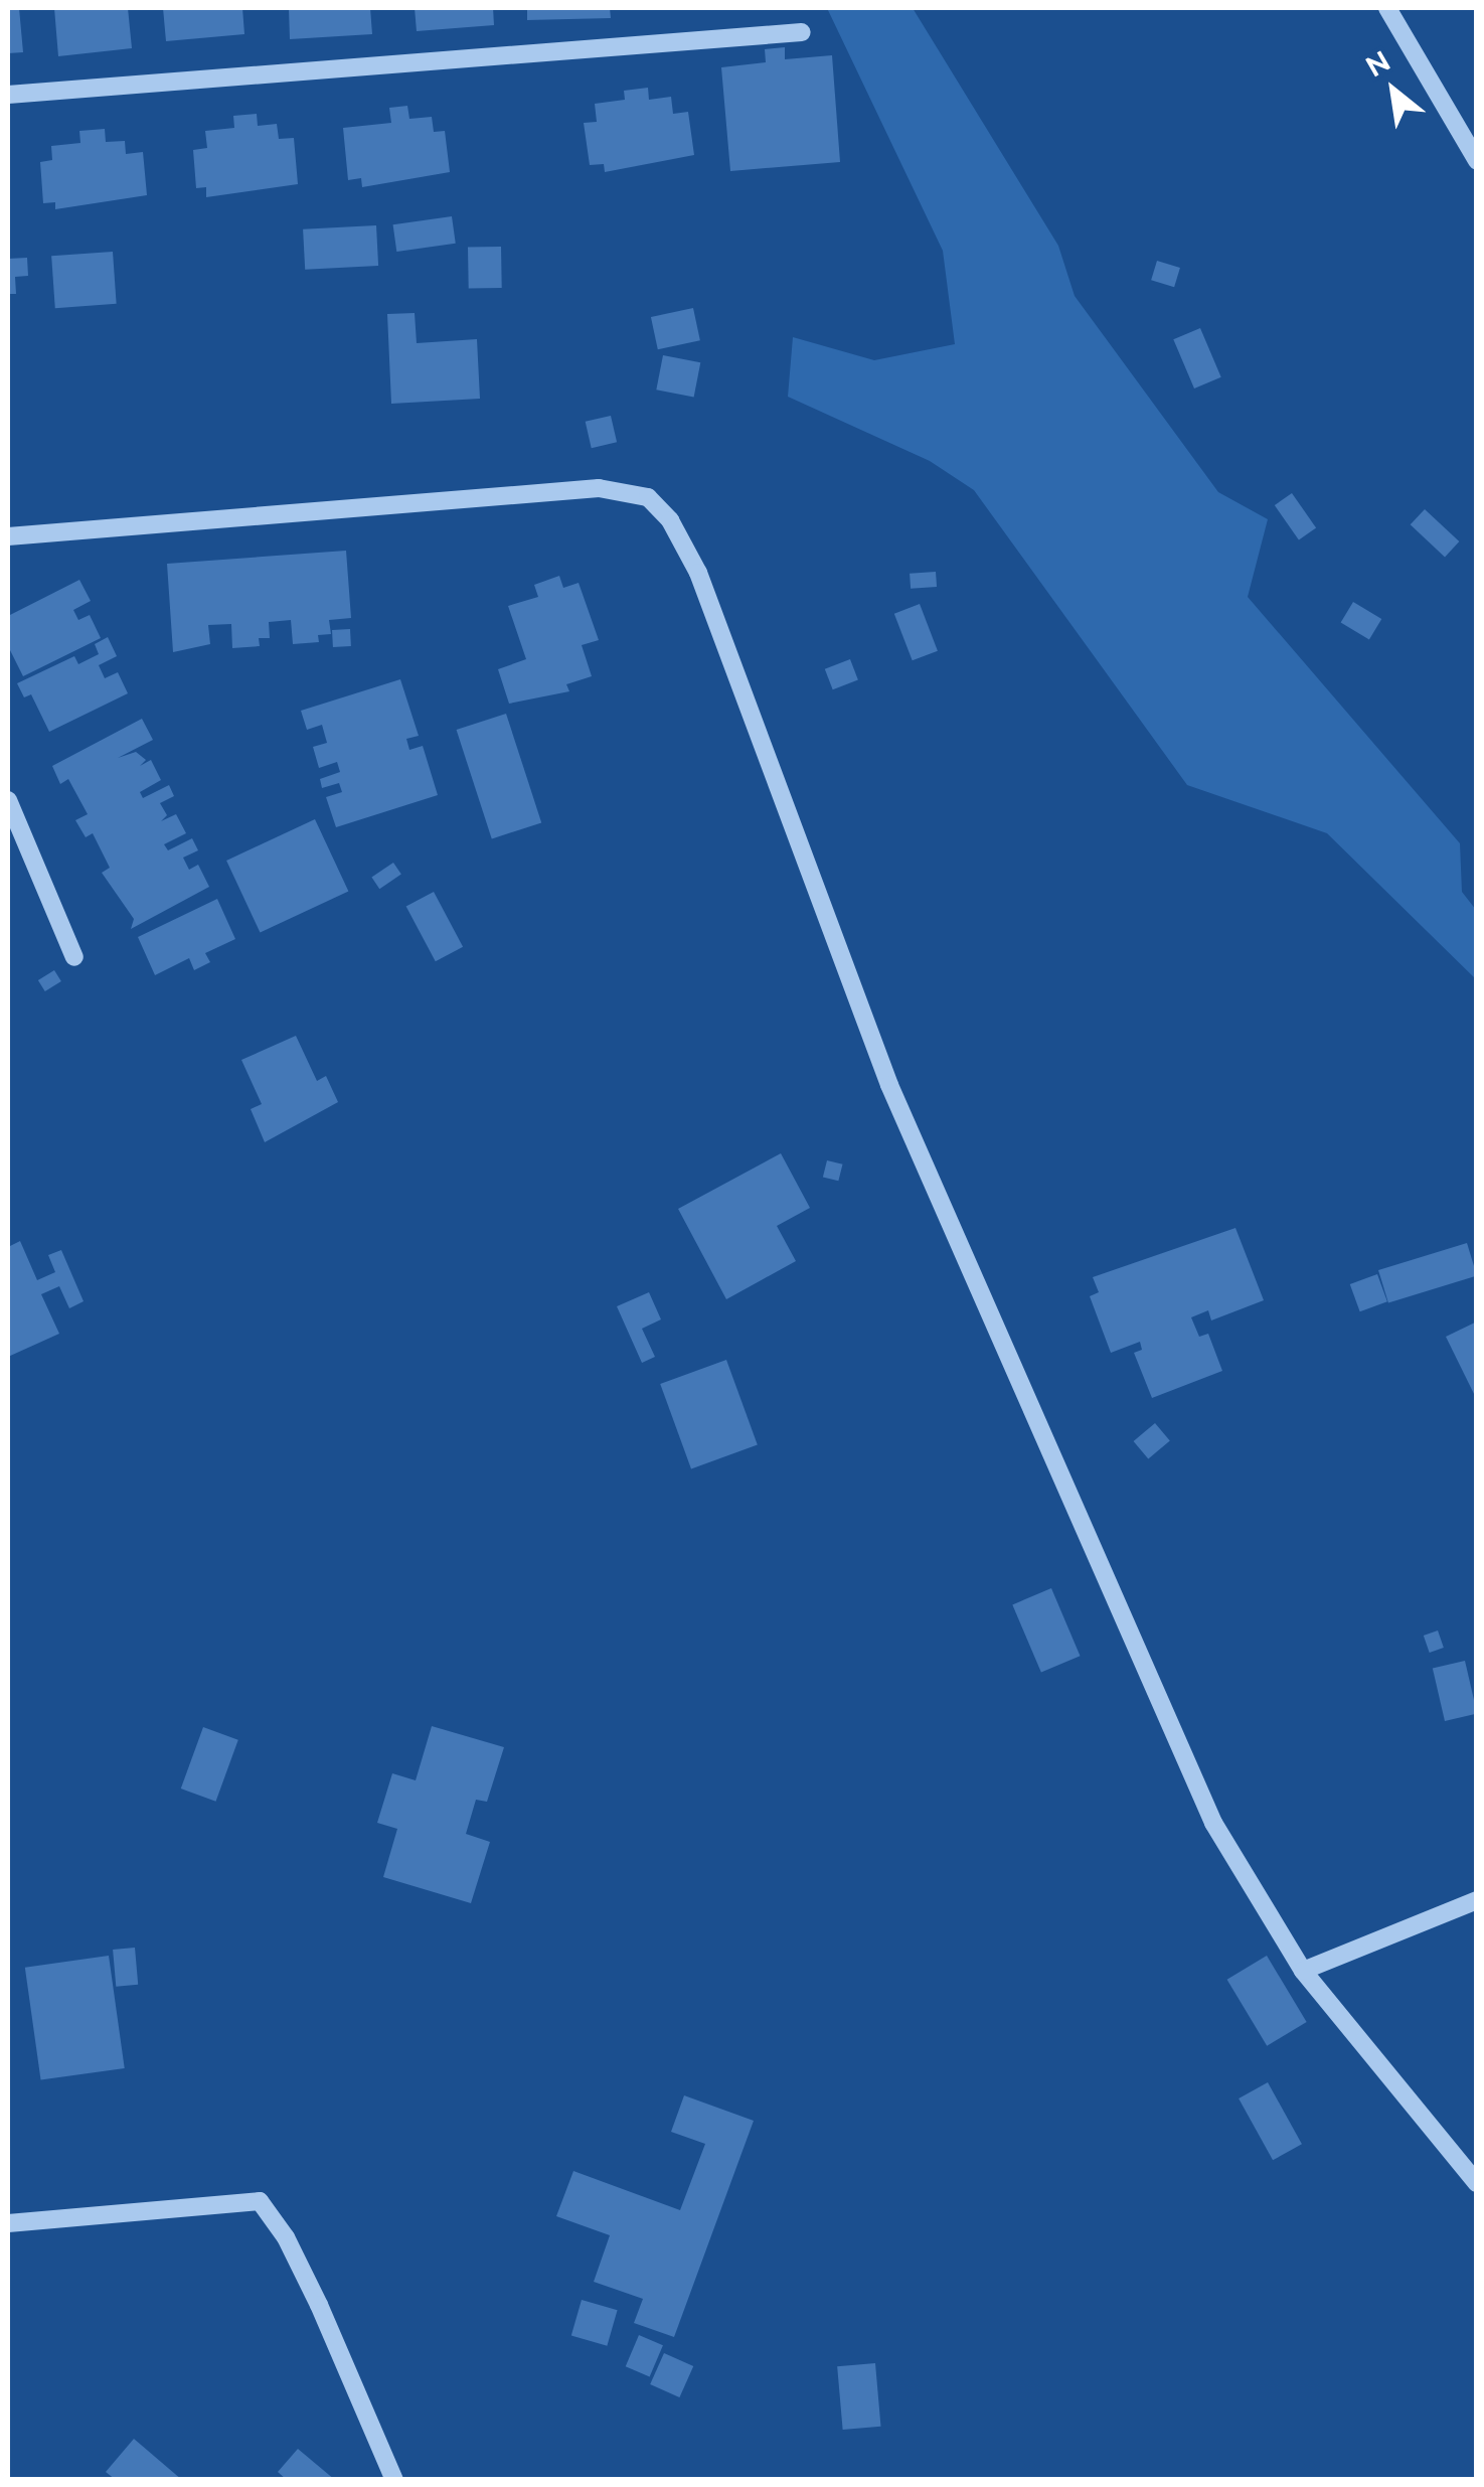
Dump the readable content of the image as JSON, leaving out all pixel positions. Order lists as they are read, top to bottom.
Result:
{
  "north": "top left"
}
